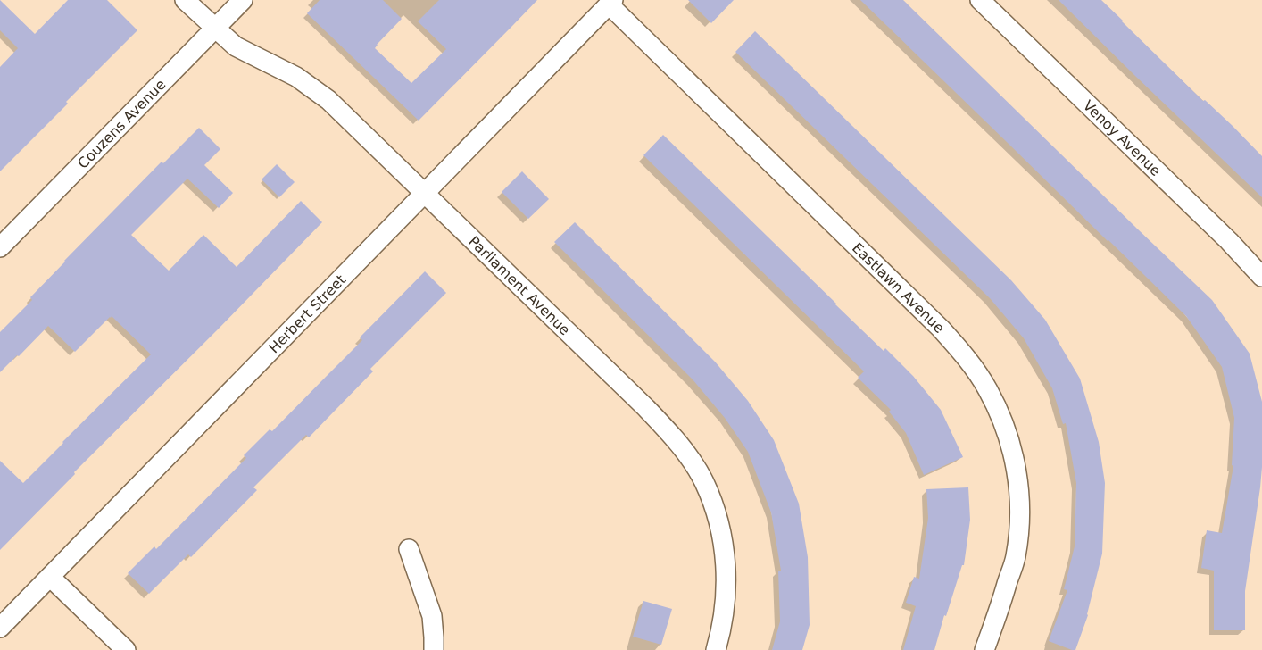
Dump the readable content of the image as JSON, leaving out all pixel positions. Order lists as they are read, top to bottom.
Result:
{
  "streets": {
    "street": [
      "Couzens Avenue",
      "Venoy Avenue",
      "Parliament Avenue",
      "Eastlawn Avenue",
      "Herbert Street"
    ]
  },
  "crossings": [
    ["Couzens Avenue", "Parliament Avenue"],
    ["Parliament Avenue", "Herbert Street"],
    ["Eastlawn Avenue", "Herbert Street"]
  ]
}
